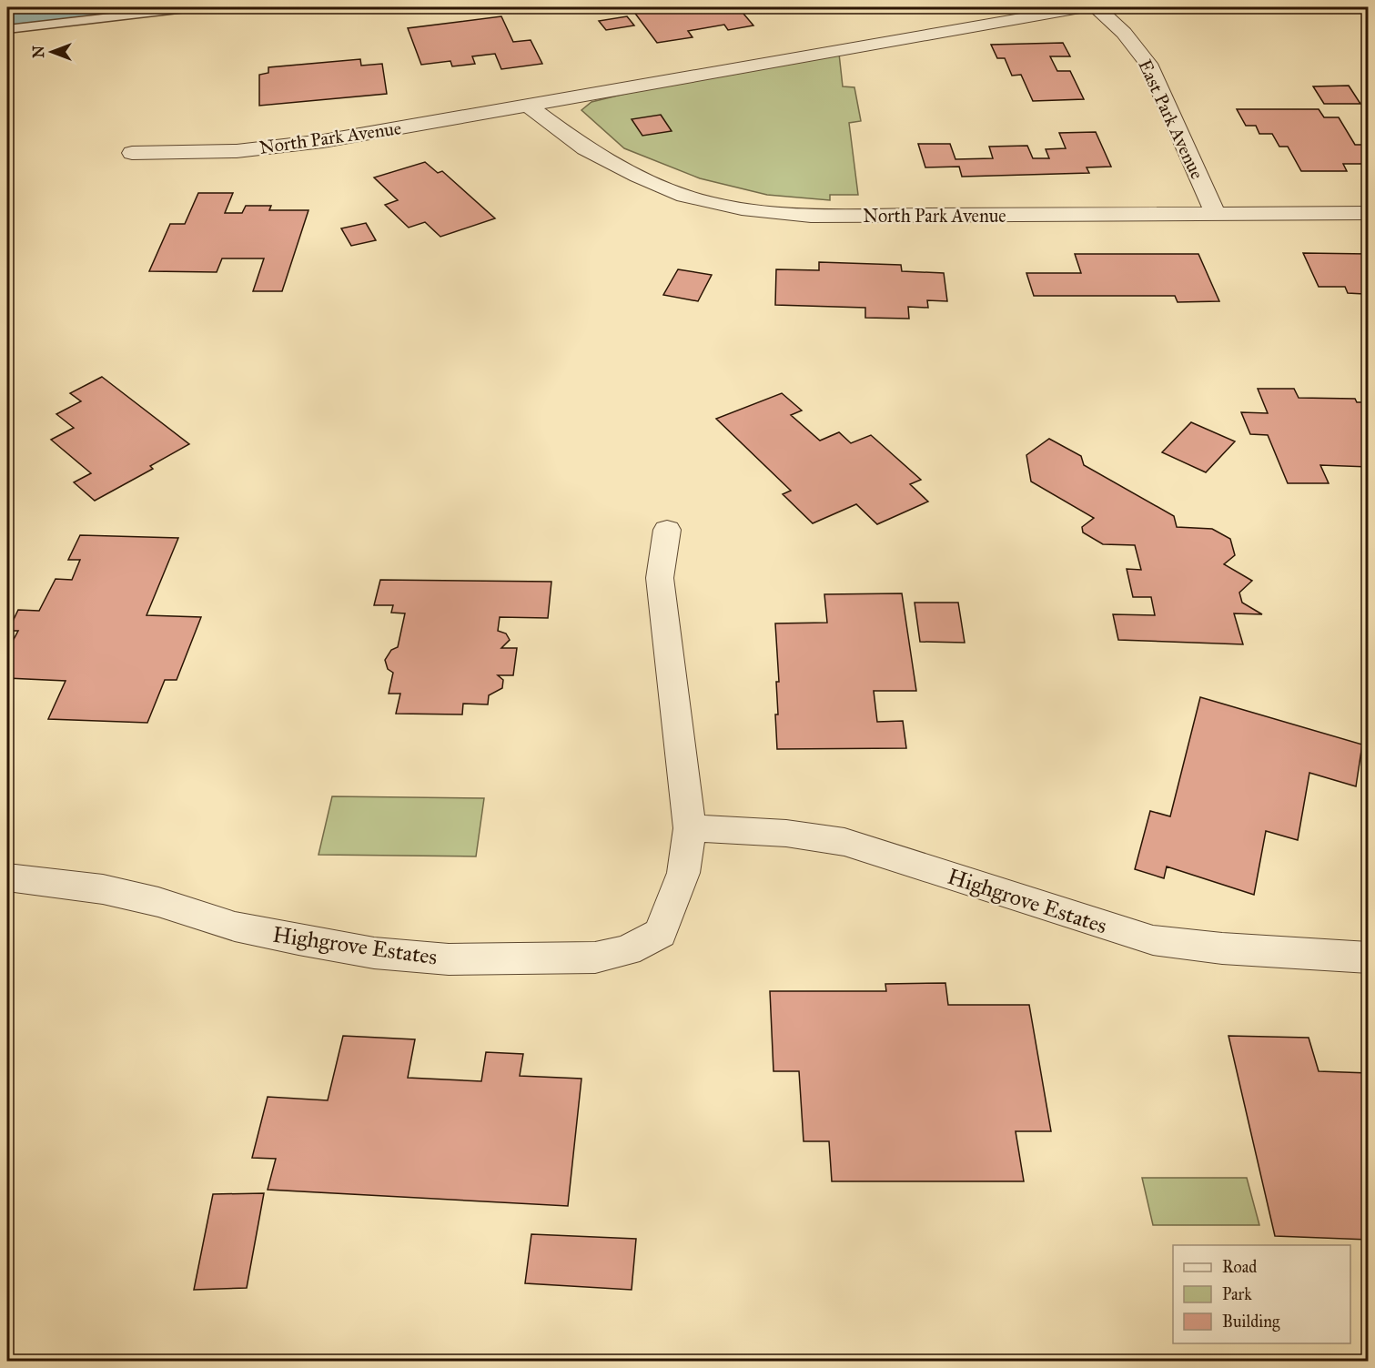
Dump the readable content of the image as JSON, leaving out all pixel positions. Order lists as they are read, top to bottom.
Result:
{
  "streets": {
    "street": ["East Park Avenue", "North Park Avenue", "Highgrove Estates"]
  },
  "crossings": [
    ["East Park Avenue", "North Park Avenue"]
  ],
  "legend": ["Road", "Park", "Building"],
  "north": "left"
}
